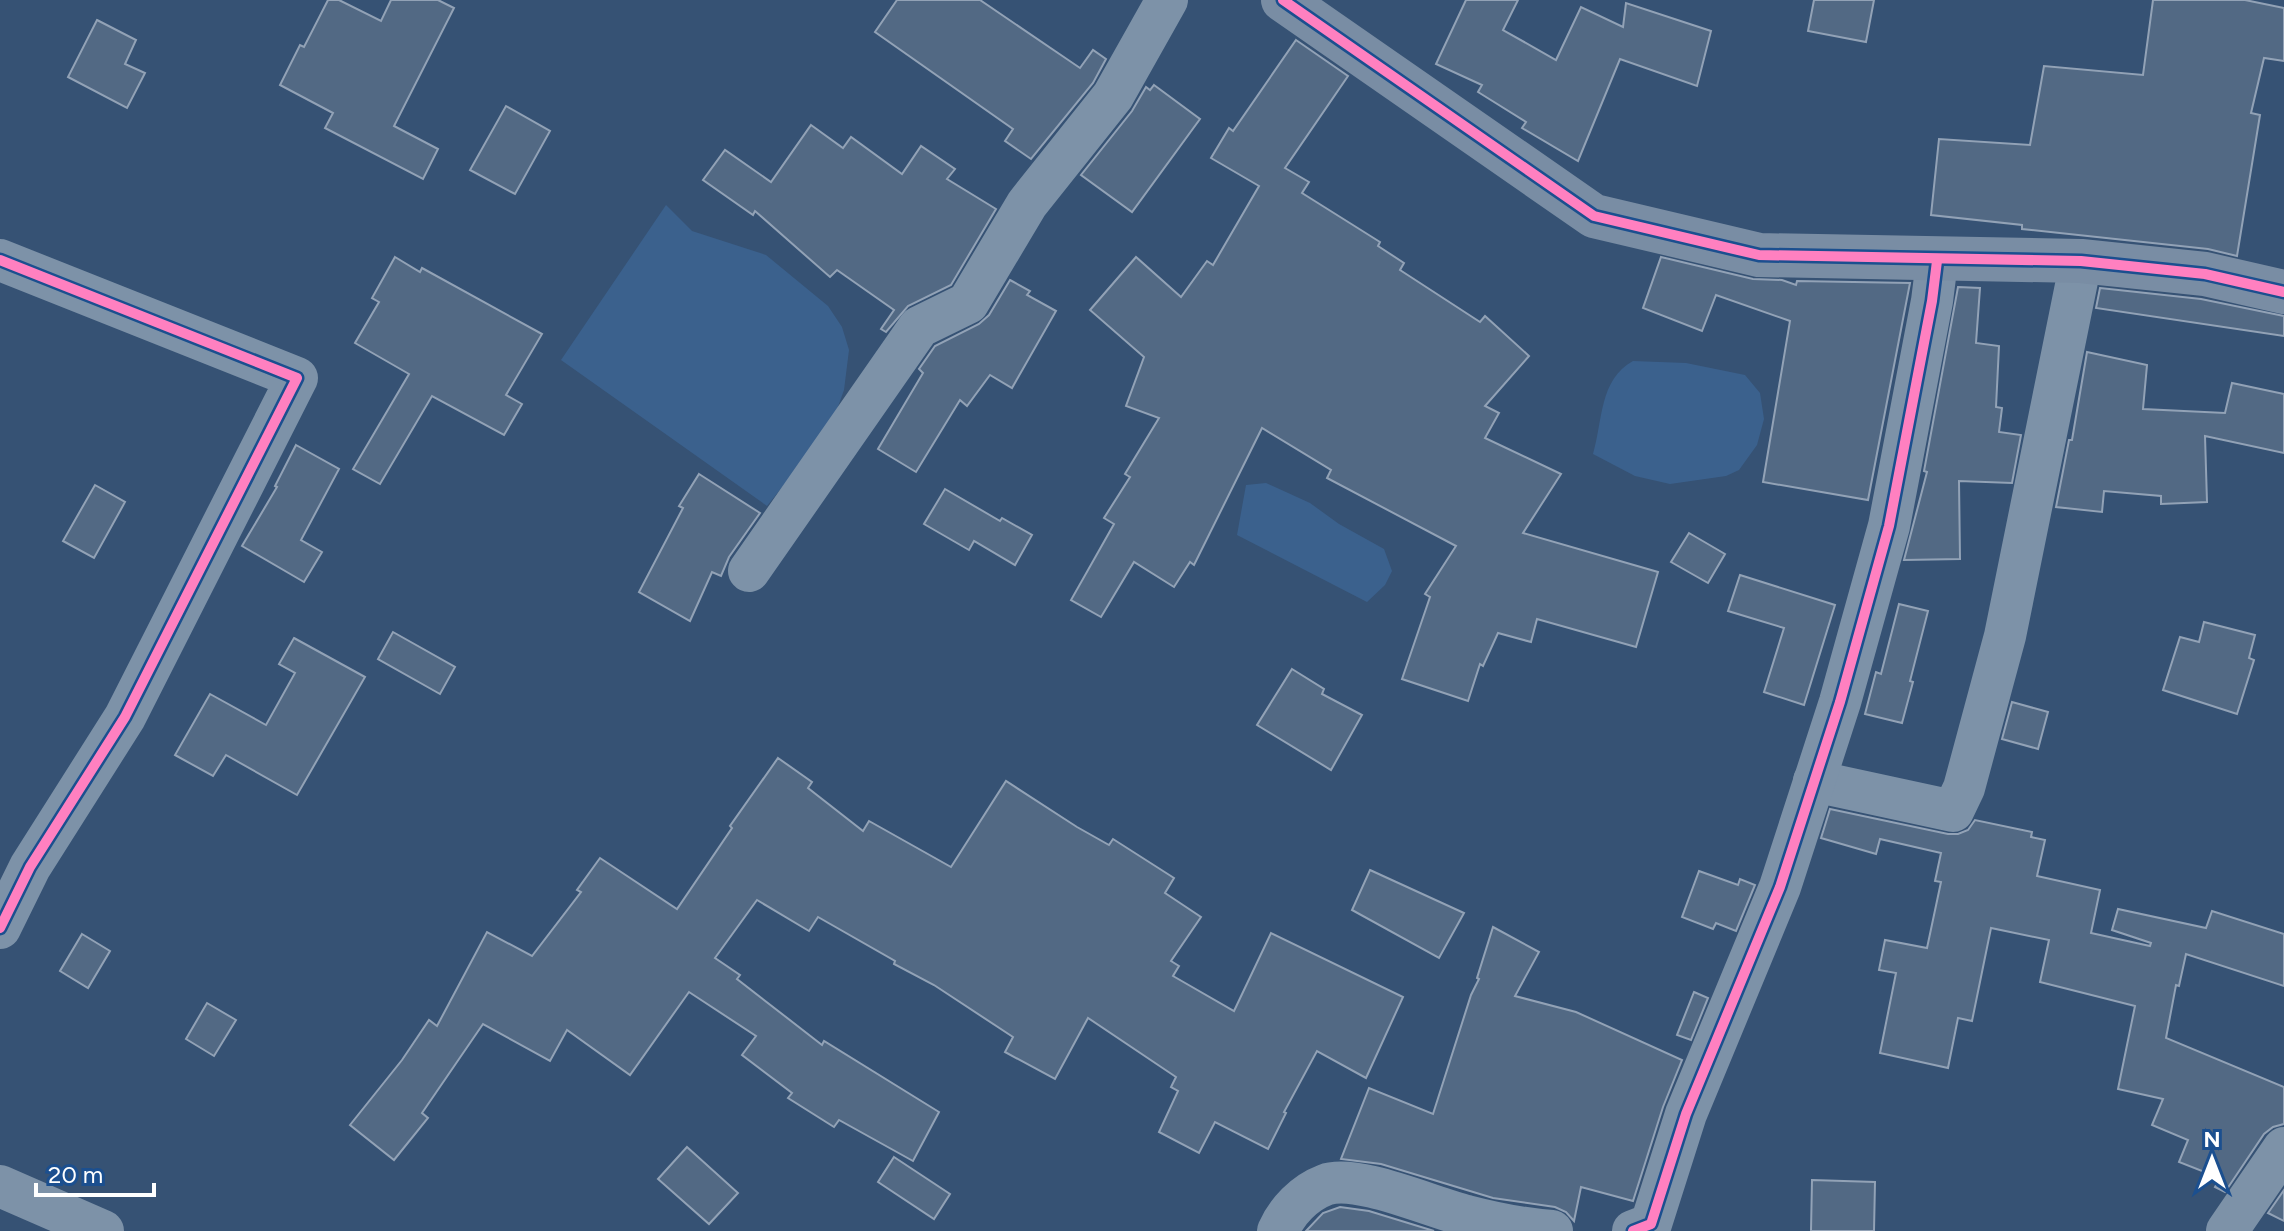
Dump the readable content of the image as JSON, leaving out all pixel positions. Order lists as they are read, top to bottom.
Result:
{
  "scale_bar": "20 m",
  "north": "top"
}
